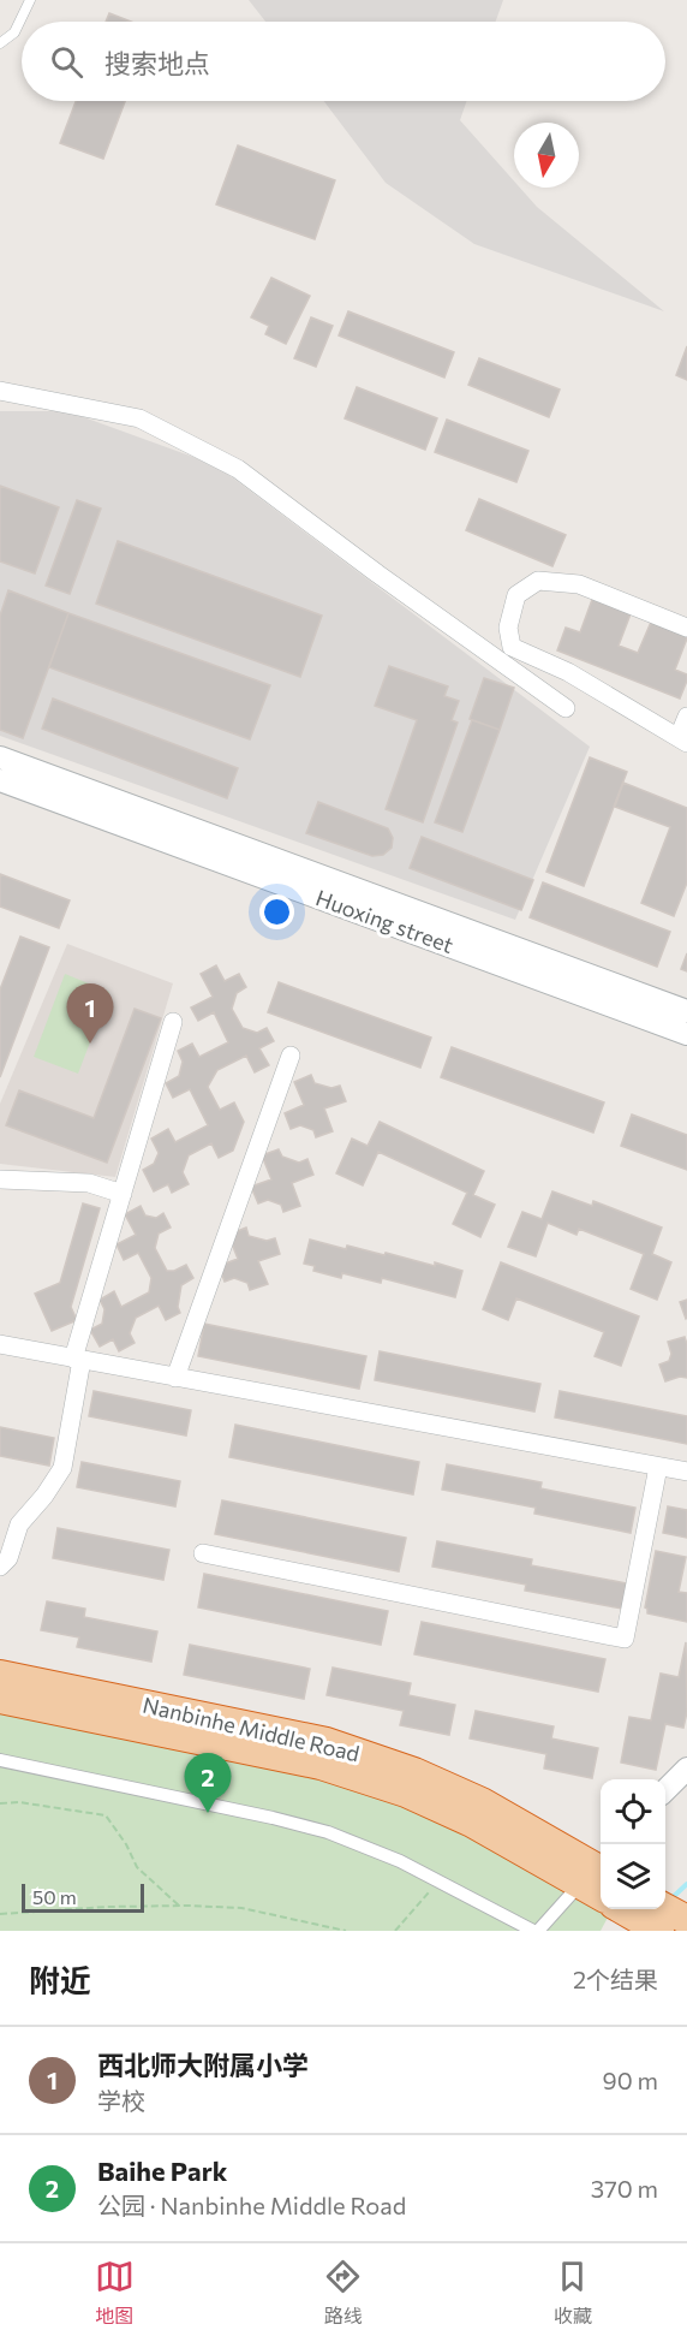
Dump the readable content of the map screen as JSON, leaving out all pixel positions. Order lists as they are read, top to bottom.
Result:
{
  "streets": {
    "highway": ["Nanbinhe Middle Road"],
    "street": ["Huoxing street"]
  },
  "scale_bar": "50 m",
  "north": "bottom",
  "page": {
    "search": "搜索地点",
    "pins": ["1", "2"],
    "scale": "50 m",
    "heading": ["附近", "2个结果"],
    "list": [
      {
        "mark": "1",
        "name": "西北师大附属小学",
        "note": "学校",
        "value": "90 m"
      },
      {
        "mark": "2",
        "name": "Baihe Park",
        "note": "公园 · Nanbinhe Middle Road",
        "value": "370 m"
      }
    ],
    "nav": ["地图", "路线", "收藏"]
  }
}
